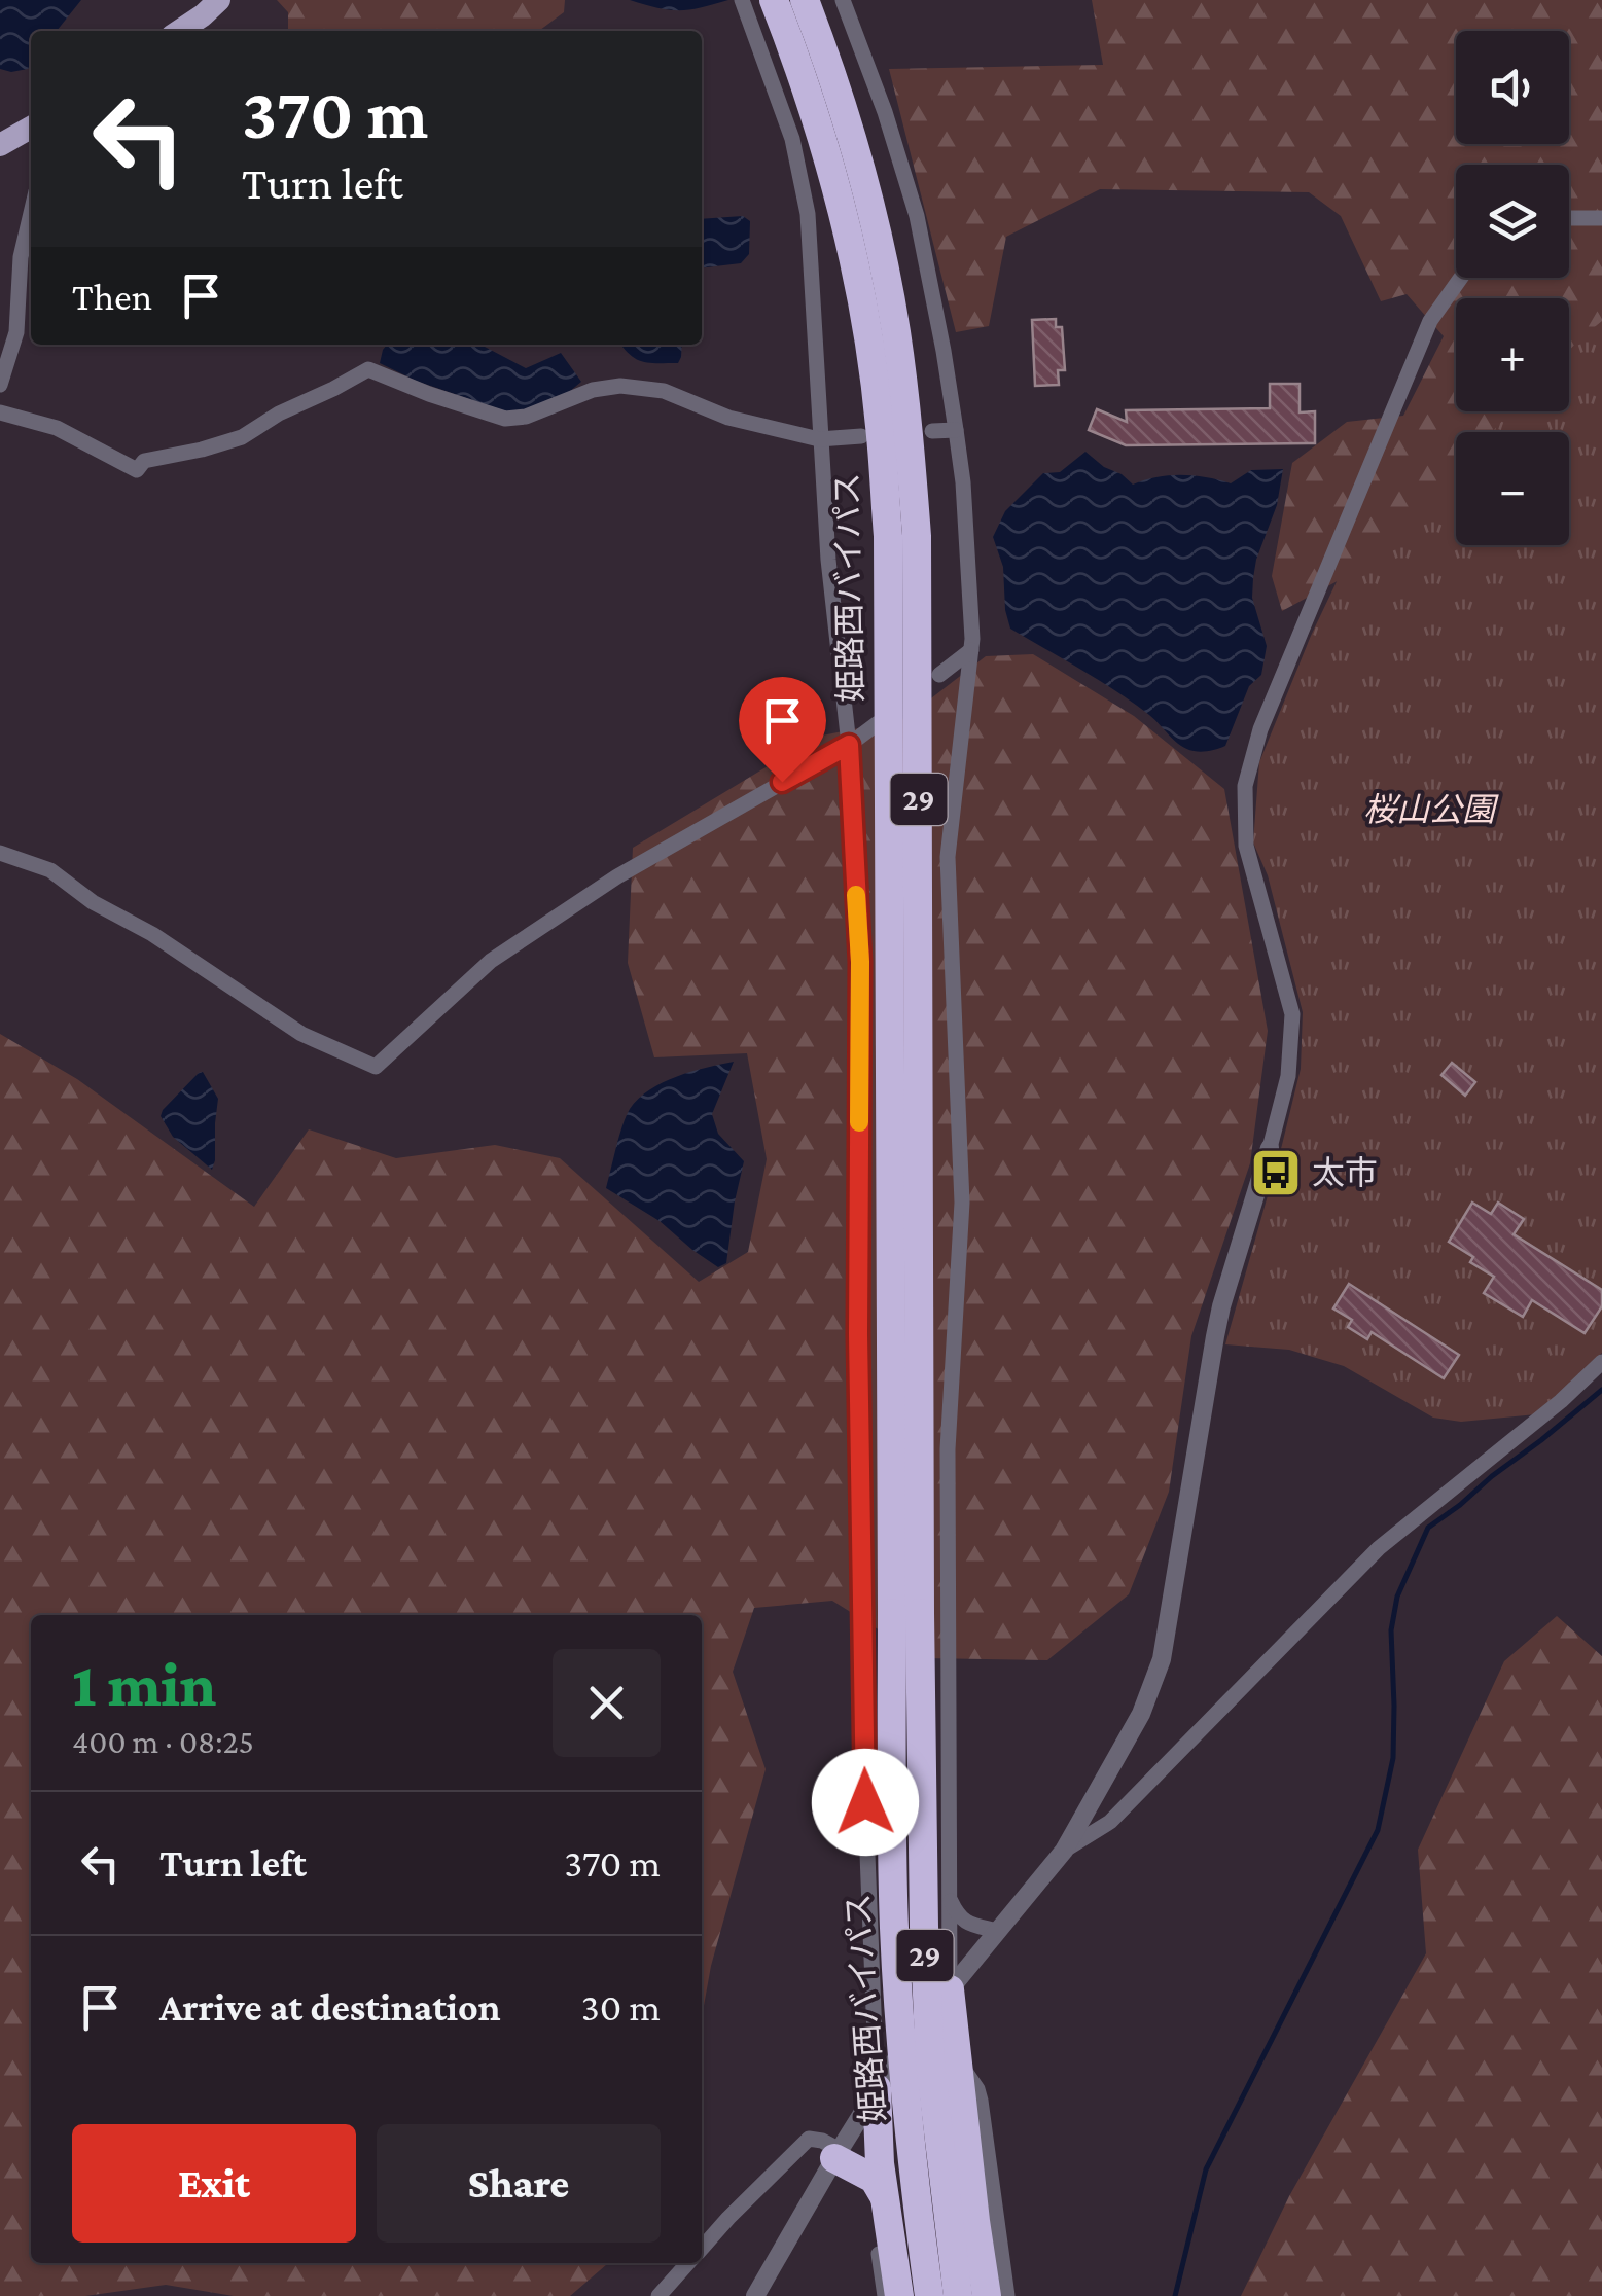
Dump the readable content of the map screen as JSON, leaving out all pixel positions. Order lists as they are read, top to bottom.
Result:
{
  "streets": {
    "highway": ["姫路西バイパス", "29"]
  },
  "parks": ["桜山公園"],
  "places": {
    "bus stop": ["太市"]
  },
  "page": {
    "map_buttons": ["+", "−"],
    "turn": ["370 m", "Turn left"],
    "then": "Then",
    "heading": ["1 min", "400 m · 08:25"],
    "list": [
      {
        "name": "Turn left",
        "value": "370 m"
      },
      {
        "name": "Arrive at destination",
        "value": "30 m"
      }
    ],
    "buttons": ["Exit", "Share"]
  }
}
